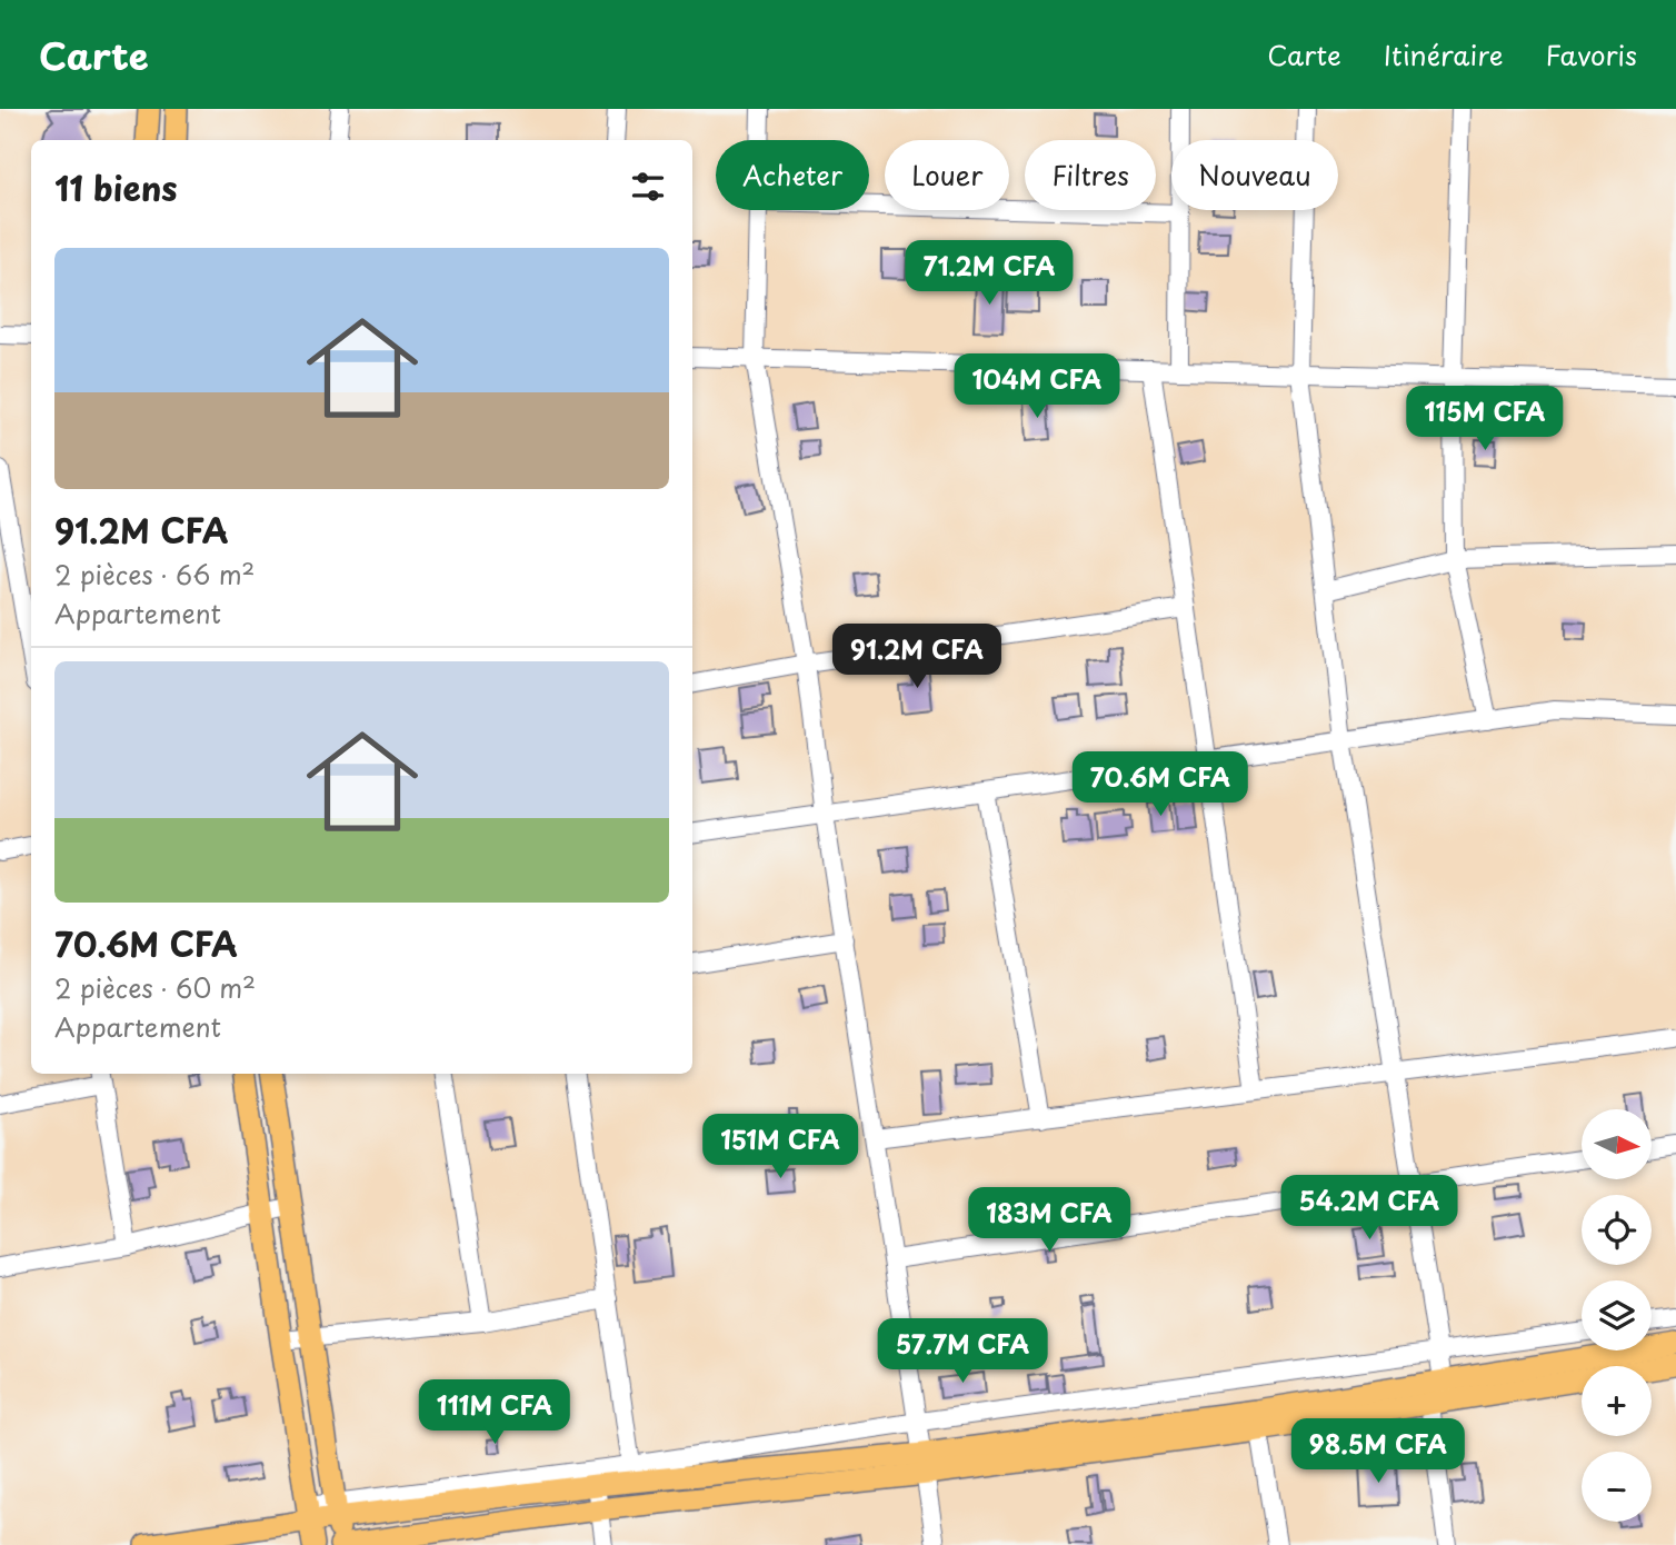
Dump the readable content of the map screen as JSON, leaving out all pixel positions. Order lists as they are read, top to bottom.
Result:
{
  "north": "right",
  "page": {
    "header": "Carte",
    "nav": ["Carte", "Itinéraire", "Favoris"],
    "chip": [
      "Acheter",
      "Louer",
      "Filtres",
      "Nouveau"
    ],
    "heading": "11 biens",
    "list": [
      {
        "name": "91.2M CFA",
        "note": "2 pièces · 66 m² · Appartement"
      },
      {
        "name": "70.6M CFA",
        "note": "2 pièces · 60 m² · Appartement"
      }
    ],
    "price": [
      "71.2M CFA",
      "104M CFA",
      "115M CFA",
      "91.2M CFA",
      "70.6M CFA",
      "151M CFA",
      "54.2M CFA",
      "183M CFA",
      "57.7M CFA",
      "111M CFA",
      "98.5M CFA"
    ],
    "map_buttons": ["+", "−"]
  }
}
